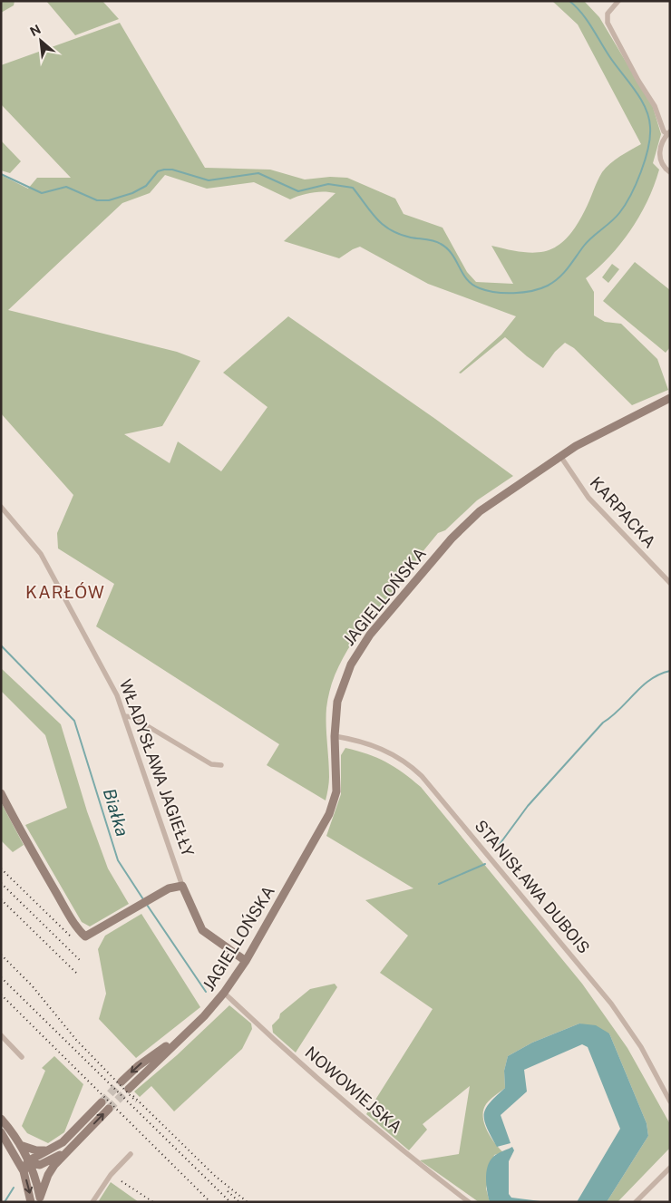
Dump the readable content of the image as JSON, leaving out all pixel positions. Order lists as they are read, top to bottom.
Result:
{
  "streets": {
    "street": [
      "KARPACKA",
      "JAGIELLOŃSKA",
      "WŁADYSŁAWA JAGIEŁŁY",
      "STANISŁAWA DUBOIS",
      "NOWOWIEJSKA"
    ]
  },
  "crossings": [
    ["KARPACKA", "JAGIELLOŃSKA"],
    ["JAGIELLOŃSKA", "WŁADYSŁAWA JAGIEŁŁY"],
    ["JAGIELLOŃSKA", "STANISŁAWA DUBOIS"],
    ["JAGIELLOŃSKA", "NOWOWIEJSKA"]
  ],
  "districts": ["KARŁÓW"],
  "water": ["Białka"],
  "north": "top left"
}
